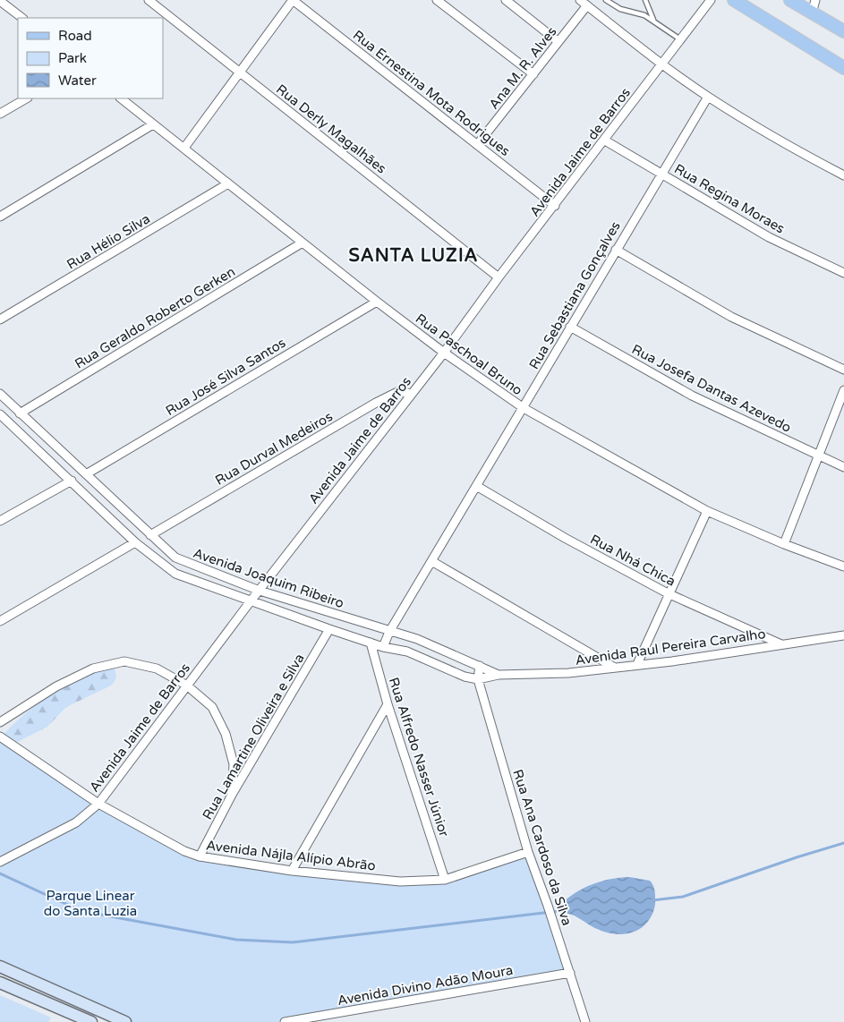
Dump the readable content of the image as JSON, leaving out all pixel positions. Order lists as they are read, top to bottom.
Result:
{
  "streets": {
    "street": [
      "Ana M. R. Alves",
      "Rua Ernestina Mota Rodrigues",
      "Rua Derly Magalhães",
      "Avenida Jaime de Barros",
      "Rua Regina Moraes",
      "Rua Hélio Silva",
      "Rua Sebastiana Gonçalves",
      "Rua Geraldo Roberto Gerken",
      "Rua Paschoal Bruno",
      "Rua José Silva Santos",
      "Rua Josefa Dantas Azevedo",
      "Rua Durval Medeiros",
      "Rua Nhá Chica",
      "Avenida Joaquim Ribeiro",
      "Avenida Raul Pereira Carvalho",
      "Rua Lamartine Oliveira e Silva",
      "Rua Alfredo Nasser Júnior",
      "Rua Ana Cardoso da Silva",
      "Avenida Nájla Alípio Abrão",
      "Avenida Divino Adão Moura"
    ]
  },
  "crossings": [
    ["Ana M. R. Alves", "Rua Ernestina Mota Rodrigues"],
    ["Rua Ernestina Mota Rodrigues", "Avenida Jaime de Barros"],
    ["Rua Derly Magalhães", "Avenida Jaime de Barros"],
    ["Avenida Jaime de Barros", "Rua Regina Moraes"],
    ["Avenida Jaime de Barros", "Rua Paschoal Bruno"],
    ["Avenida Jaime de Barros", "Rua Durval Medeiros"],
    ["Avenida Jaime de Barros", "Avenida Joaquim Ribeiro"],
    ["Avenida Jaime de Barros", "Avenida Nájla Alípio Abrão"],
    ["Rua Regina Moraes", "Rua Sebastiana Gonçalves"],
    ["Rua Hélio Silva", "Rua Paschoal Bruno"],
    ["Rua Sebastiana Gonçalves", "Rua Paschoal Bruno"],
    ["Rua Sebastiana Gonçalves", "Rua Josefa Dantas Azevedo"],
    ["Rua Sebastiana Gonçalves", "Rua Nhá Chica"],
    ["Rua Sebastiana Gonçalves", "Avenida Joaquim Ribeiro"],
    ["Rua Geraldo Roberto Gerken", "Rua Paschoal Bruno"],
    ["Rua Geraldo Roberto Gerken", "Avenida Joaquim Ribeiro"],
    ["Rua Paschoal Bruno", "Rua José Silva Santos"],
    ["Rua José Silva Santos", "Avenida Joaquim Ribeiro"],
    ["Rua Durval Medeiros", "Avenida Joaquim Ribeiro"],
    ["Rua Nhá Chica", "Avenida Raul Pereira Carvalho"],
    ["Avenida Joaquim Ribeiro", "Avenida Raul Pereira Carvalho"],
    ["Avenida Joaquim Ribeiro", "Rua Lamartine Oliveira e Silva"],
    ["Avenida Joaquim Ribeiro", "Rua Alfredo Nasser Júnior"],
    ["Avenida Joaquim Ribeiro", "Rua Ana Cardoso da Silva"],
    ["Avenida Raul Pereira Carvalho", "Rua Ana Cardoso da Silva"],
    ["Rua Lamartine Oliveira e Silva", "Avenida Nájla Alípio Abrão"],
    ["Rua Alfredo Nasser Júnior", "Avenida Nájla Alípio Abrão"],
    ["Rua Ana Cardoso da Silva", "Avenida Nájla Alípio Abrão"],
    ["Rua Ana Cardoso da Silva", "Avenida Divino Adão Moura"]
  ],
  "districts": ["SANTA LUZIA"],
  "parks": ["Parque Linear do Santa Luzia"],
  "legend": ["Road", "Park", "Water"]
}
